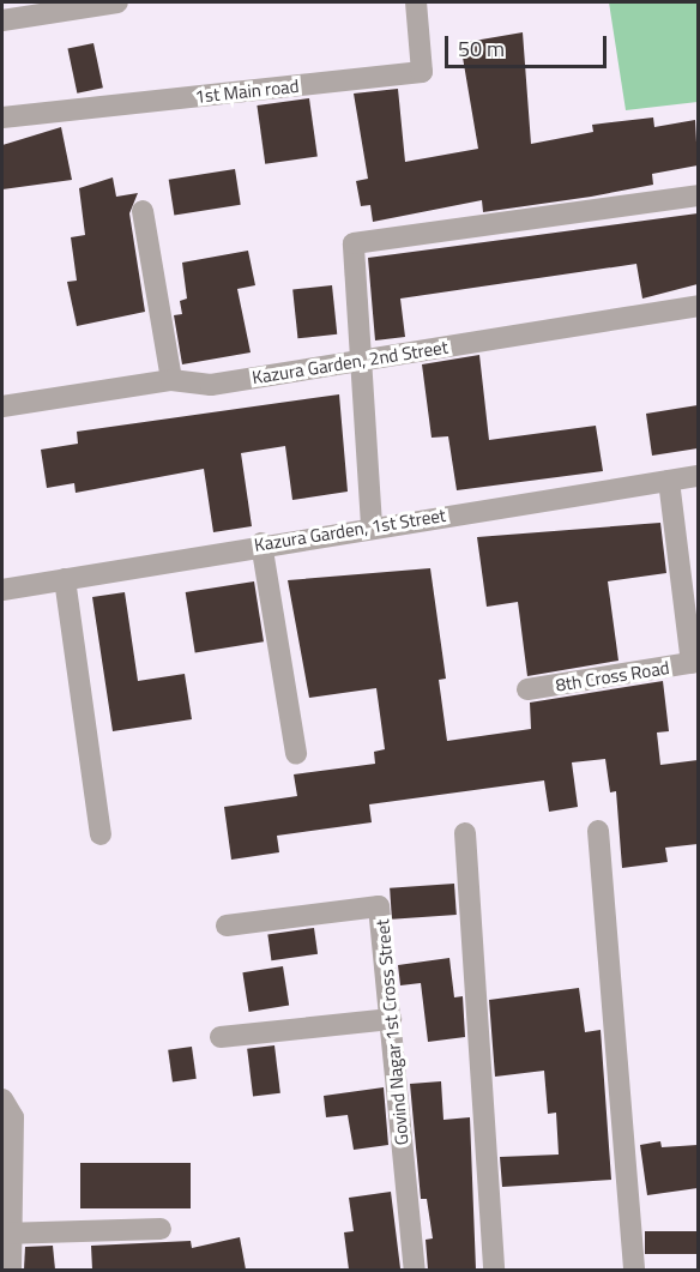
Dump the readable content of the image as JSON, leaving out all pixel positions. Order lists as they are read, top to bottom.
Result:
{
  "streets": {
    "street": [
      "1st Main road",
      "Kazura Garden, 2nd Street",
      "Kazura Garden, 1st Street",
      "8th Cross Road",
      "Govind Nagar 1st Cross Street"
    ]
  },
  "scale_bar": "50 m"
}
